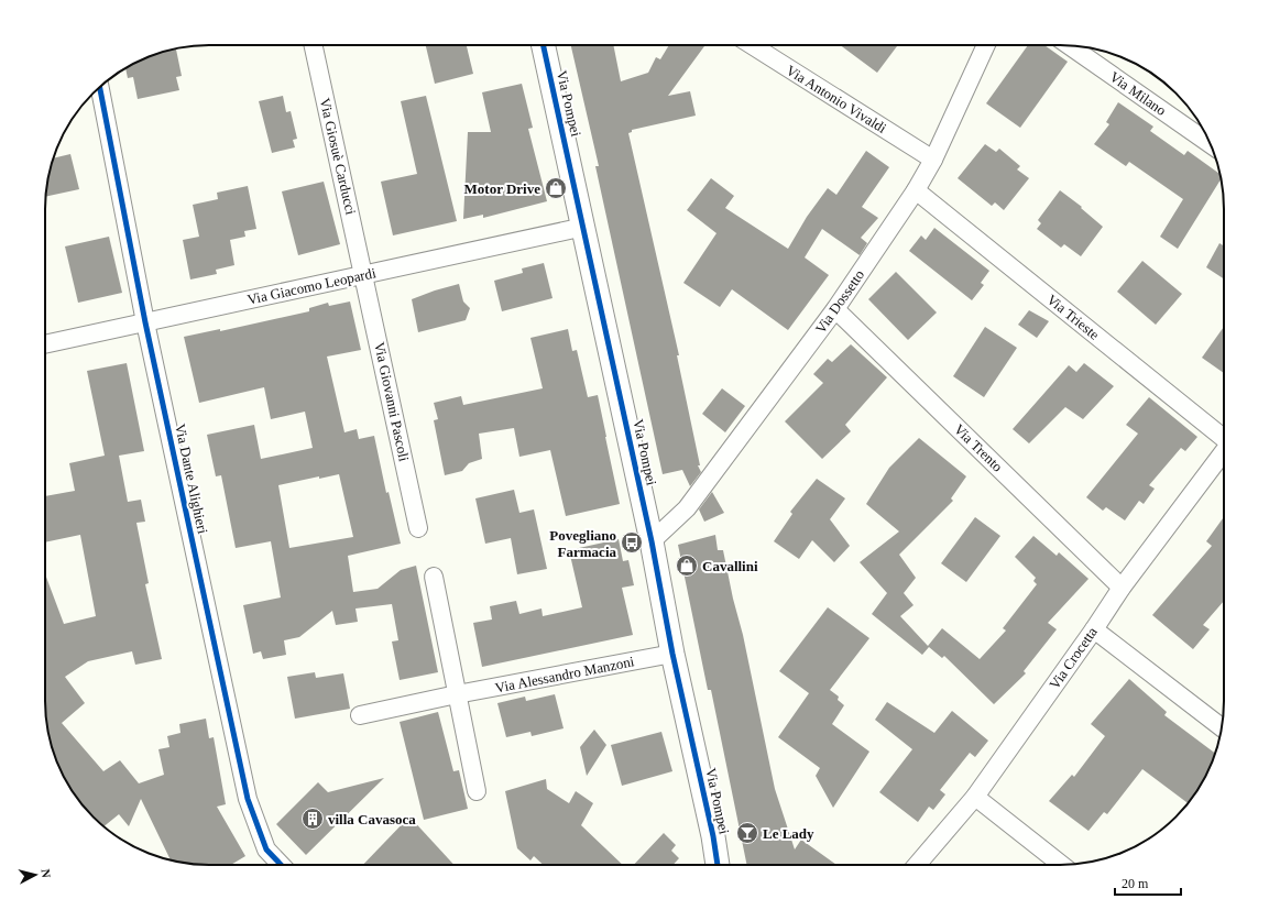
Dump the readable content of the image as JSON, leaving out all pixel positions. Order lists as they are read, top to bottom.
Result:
{
  "streets": {
    "street": [
      "Via Milano",
      "Via Antonio Vivaldi",
      "Via Pompei",
      "Via Giosuè Carducci",
      "Via Giacomo Leopardi",
      "Via Dossetto",
      "Via Trieste",
      "Via Giovanni Pascoli",
      "Via Trento",
      "Via Dante Alighieri",
      "Via Crocetta",
      "Via Alessandro Manzoni"
    ]
  },
  "crossings": [
    ["Via Antonio Vivaldi", "Via Dossetto"],
    ["Via Pompei", "Via Giacomo Leopardi"],
    ["Via Pompei", "Via Dossetto"],
    ["Via Pompei", "Via Alessandro Manzoni"],
    ["Via Giosuè Carducci", "Via Giacomo Leopardi"],
    ["Via Giosuè Carducci", "Via Giovanni Pascoli"],
    ["Via Giacomo Leopardi", "Via Giovanni Pascoli"],
    ["Via Giacomo Leopardi", "Via Dante Alighieri"],
    ["Via Dossetto", "Via Trieste"],
    ["Via Dossetto", "Via Trento"],
    ["Via Trento", "Via Crocetta"]
  ],
  "places": {
    "shop": ["Motor Drive", "Cavallini"],
    "bus stop": ["Povegliano Farmacia"],
    "building": ["villa Cavasoca"],
    "bar": ["Le Lady"]
  },
  "scale_bar": "20 m",
  "north": "right"
}
